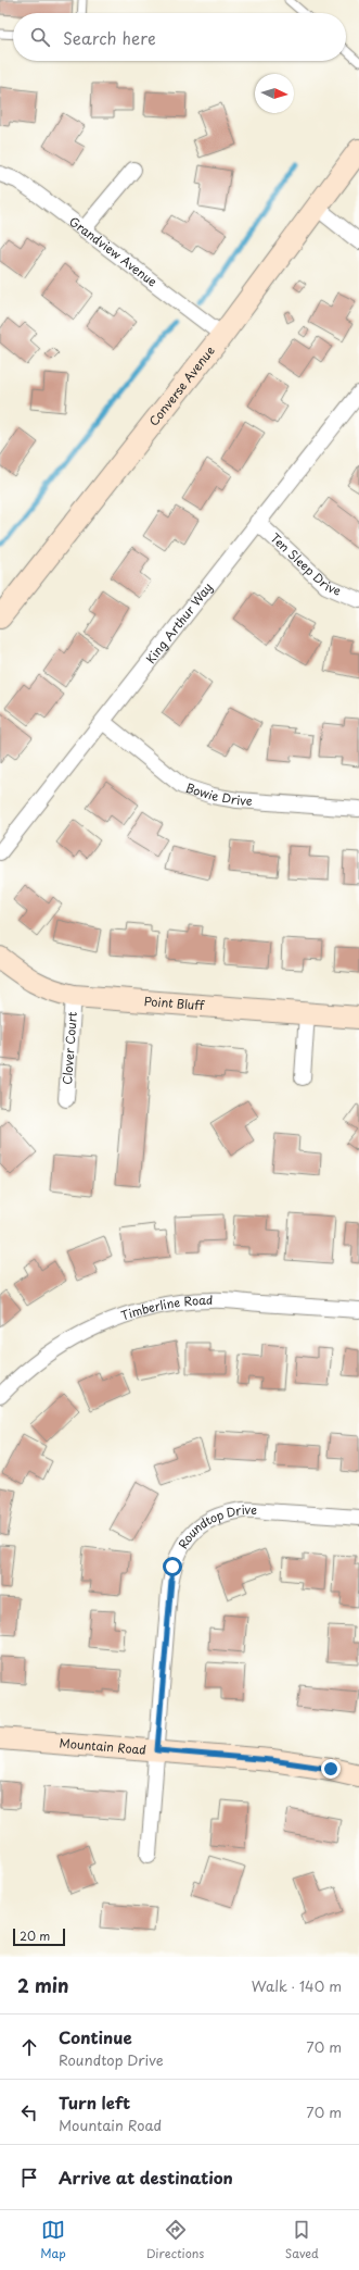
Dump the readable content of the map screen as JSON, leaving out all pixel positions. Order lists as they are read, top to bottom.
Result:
{
  "streets": {
    "street": [
      "Grandview Avenue",
      "Converse Avenue",
      "Ten Sleep Drive",
      "King Arthur Way",
      "Bowie Drive",
      "Point Bluff",
      "Clover Court",
      "Timberline Road",
      "Roundtop Drive",
      "Mountain Road"
    ]
  },
  "crossings": [
    ["Grandview Avenue", "Converse Avenue"],
    ["Ten Sleep Drive", "King Arthur Way"],
    ["King Arthur Way", "Bowie Drive"],
    ["Point Bluff", "Clover Court"],
    ["Roundtop Drive", "Mountain Road"]
  ],
  "scale_bar": "20 m",
  "north": "right",
  "page": {
    "search": "Search here",
    "scale": "20 m",
    "heading": ["2 min", "Walk · 140 m"],
    "list": [
      ["Continue", "Roundtop Drive", "70 m"],
      ["Turn left", "Mountain Road", "70 m"],
      "Arrive at destination"
    ],
    "nav": ["Map", "Directions", "Saved"]
  }
}
